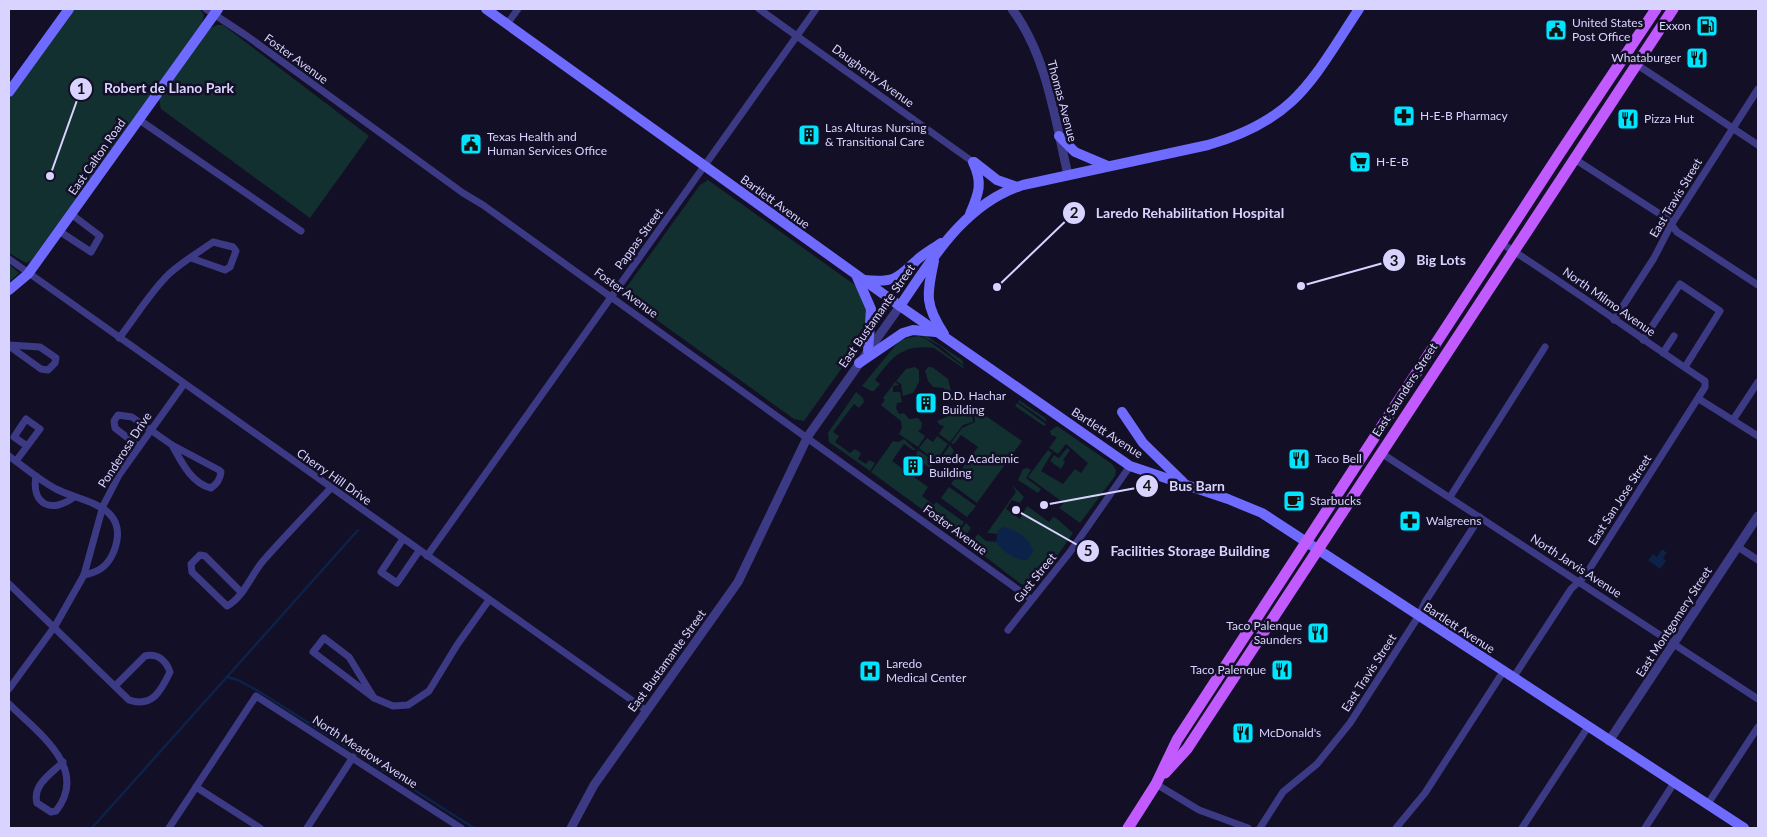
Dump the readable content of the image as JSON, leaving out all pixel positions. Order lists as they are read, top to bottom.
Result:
{
  "streets": {
    "main road": [
      "East Calton Road",
      "Bartlett Avenue",
      "East Bustamante Street",
      "East Saunders Street"
    ],
    "street": [
      "Foster Avenue",
      "Daugherty Avenue",
      "Thomas Avenue",
      "East Travis Street",
      "Pappas Street",
      "North Milmo Avenue",
      "Ponderosa Drive",
      "Cherry Hill Drive",
      "East San Jose Street",
      "North Jarvis Avenue",
      "Gust Street",
      "East Montgomery Street",
      "North Meadow Avenue"
    ]
  },
  "crossings": [
    ["Foster Avenue", "East Calton Road"],
    ["Foster Avenue", "Pappas Street"],
    ["Foster Avenue", "East Bustamante Street"],
    ["Foster Avenue", "Gust Street"],
    ["Daugherty Avenue", "Pappas Street"],
    ["Thomas Avenue", "East Bustamante Street"],
    ["East Calton Road", "Cherry Hill Drive"],
    ["East Travis Street", "Bartlett Avenue"],
    ["East Travis Street", "North Milmo Avenue"],
    ["East Travis Street", "North Jarvis Avenue"],
    ["Bartlett Avenue", "Pappas Street"],
    ["Bartlett Avenue", "East Bustamante Street"],
    ["Bartlett Avenue", "East Saunders Street"],
    ["Bartlett Avenue", "East San Jose Street"],
    ["Bartlett Avenue", "Gust Street"],
    ["Bartlett Avenue", "East Montgomery Street"],
    ["Pappas Street", "Cherry Hill Drive"],
    ["North Milmo Avenue", "East Saunders Street"],
    ["North Milmo Avenue", "East San Jose Street"],
    ["East Bustamante Street", "Cherry Hill Drive"],
    ["East Saunders Street", "North Jarvis Avenue"],
    ["Ponderosa Drive", "Cherry Hill Drive"],
    ["East San Jose Street", "North Jarvis Avenue"],
    ["North Jarvis Avenue", "East Montgomery Street"]
  ],
  "places": {
    "fuel station": ["Exxon"],
    "public building": ["United States Post Office", "Texas Health and Human Services Office"],
    "restaurant": [
      "Whataburger",
      "Pizza Hut",
      "Taco Bell",
      "Taco Palenque Saunders",
      "Taco Palenque",
      "McDonald's"
    ],
    "pharmacy": ["H-E-B Pharmacy", "Walgreens"],
    "building": ["Las Alturas Nursing & Transitional Care", "D.D. Hachar Building", "Laredo Academic Building"],
    "supermarket": ["H-E-B"],
    "other": [
      "Robert de Llano Park",
      "Big Lots",
      "Laredo Rehabilitation Hospital",
      "Bus Barn",
      "Facilities Storage Building"
    ],
    "cafe": ["Starbucks"],
    "hospital": ["Laredo Medical Center"]
  }
}
